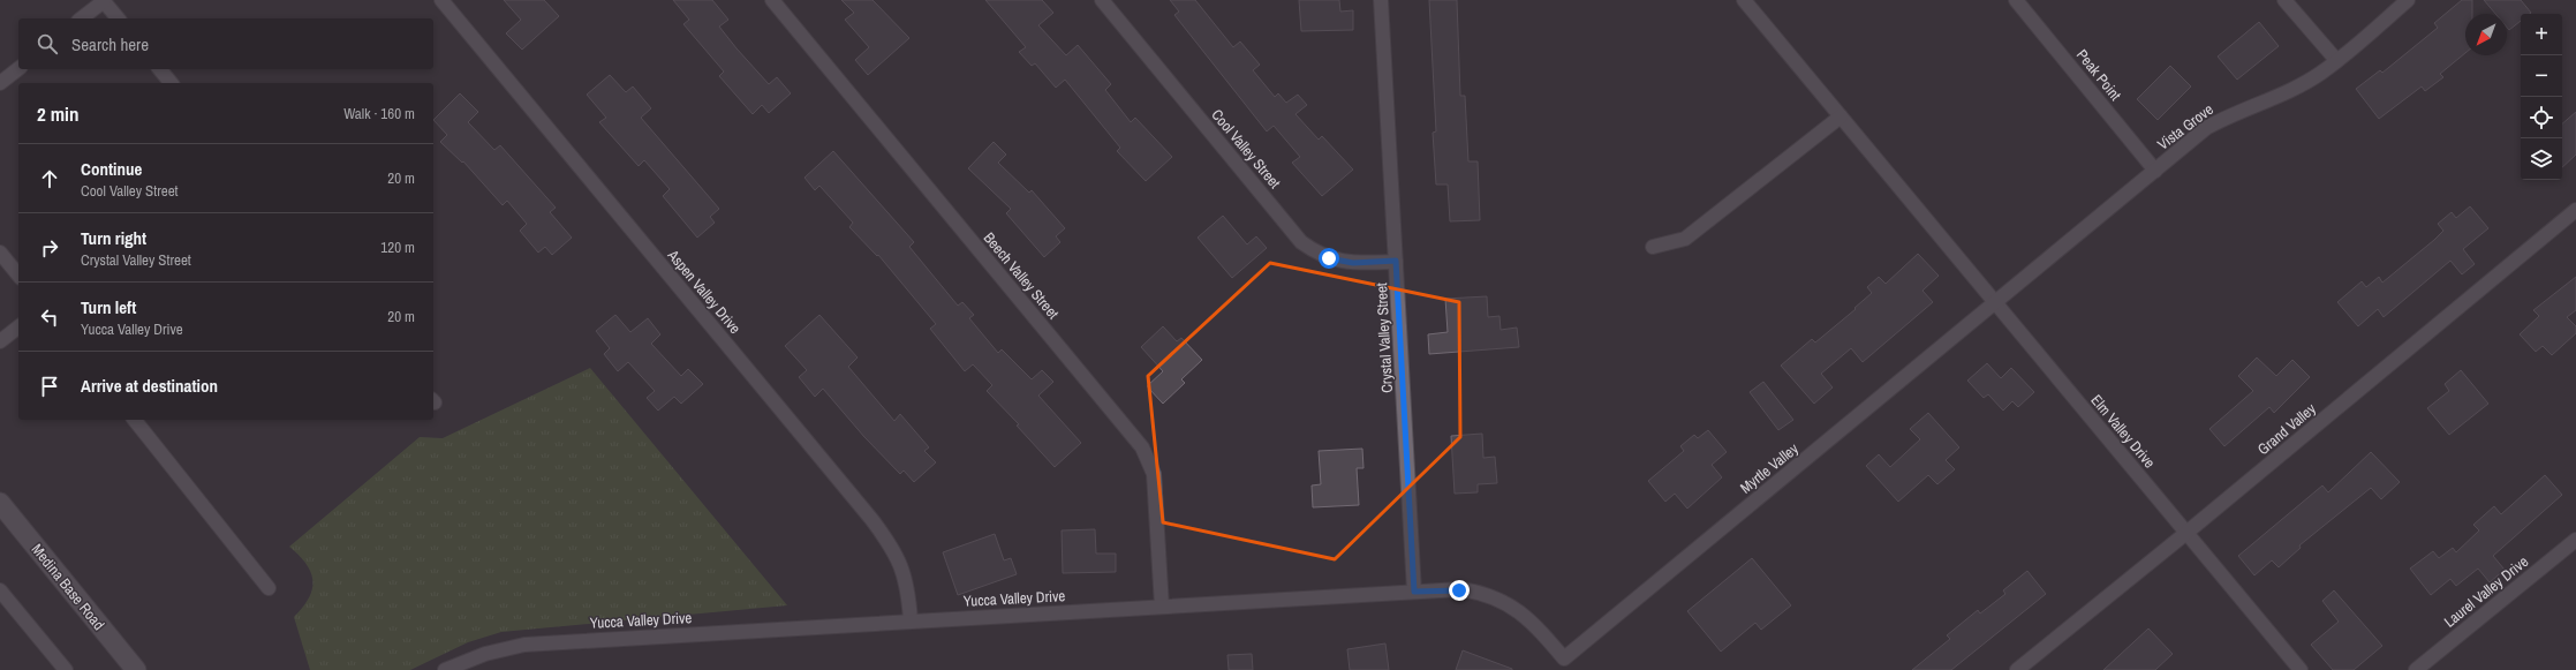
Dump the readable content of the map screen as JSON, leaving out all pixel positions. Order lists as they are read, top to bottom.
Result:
{
  "streets": {
    "street": [
      "Peak Point",
      "Vista Grove",
      "Cool Valley Street",
      "Beech Valley Street",
      "Aspen Valley Drive",
      "Crystal Valley Street",
      "Grand Valley",
      "Elm Valley Drive",
      "Myrtle Valley",
      "Medina Base Road",
      "Laurel Valley Drive",
      "Yucca Valley Drive"
    ]
  },
  "crossings": [
    ["Peak Point", "Vista Grove"],
    ["Vista Grove", "Elm Valley Drive"],
    ["Vista Grove", "Myrtle Valley"],
    ["Cool Valley Street", "Crystal Valley Street"],
    ["Beech Valley Street", "Yucca Valley Drive"],
    ["Aspen Valley Drive", "Yucca Valley Drive"],
    ["Crystal Valley Street", "Yucca Valley Drive"],
    ["Grand Valley", "Elm Valley Drive"],
    ["Elm Valley Drive", "Myrtle Valley"],
    ["Myrtle Valley", "Yucca Valley Drive"]
  ],
  "north": "bottom left",
  "page": {
    "map_buttons": ["+", "−"],
    "search": "Search here",
    "heading": ["2 min", "Walk · 160 m"],
    "list": [
      ["Continue", "Cool Valley Street", "20 m"],
      ["Turn right", "Crystal Valley Street", "120 m"],
      ["Turn left", "Yucca Valley Drive", "20 m"],
      "Arrive at destination"
    ]
  }
}
